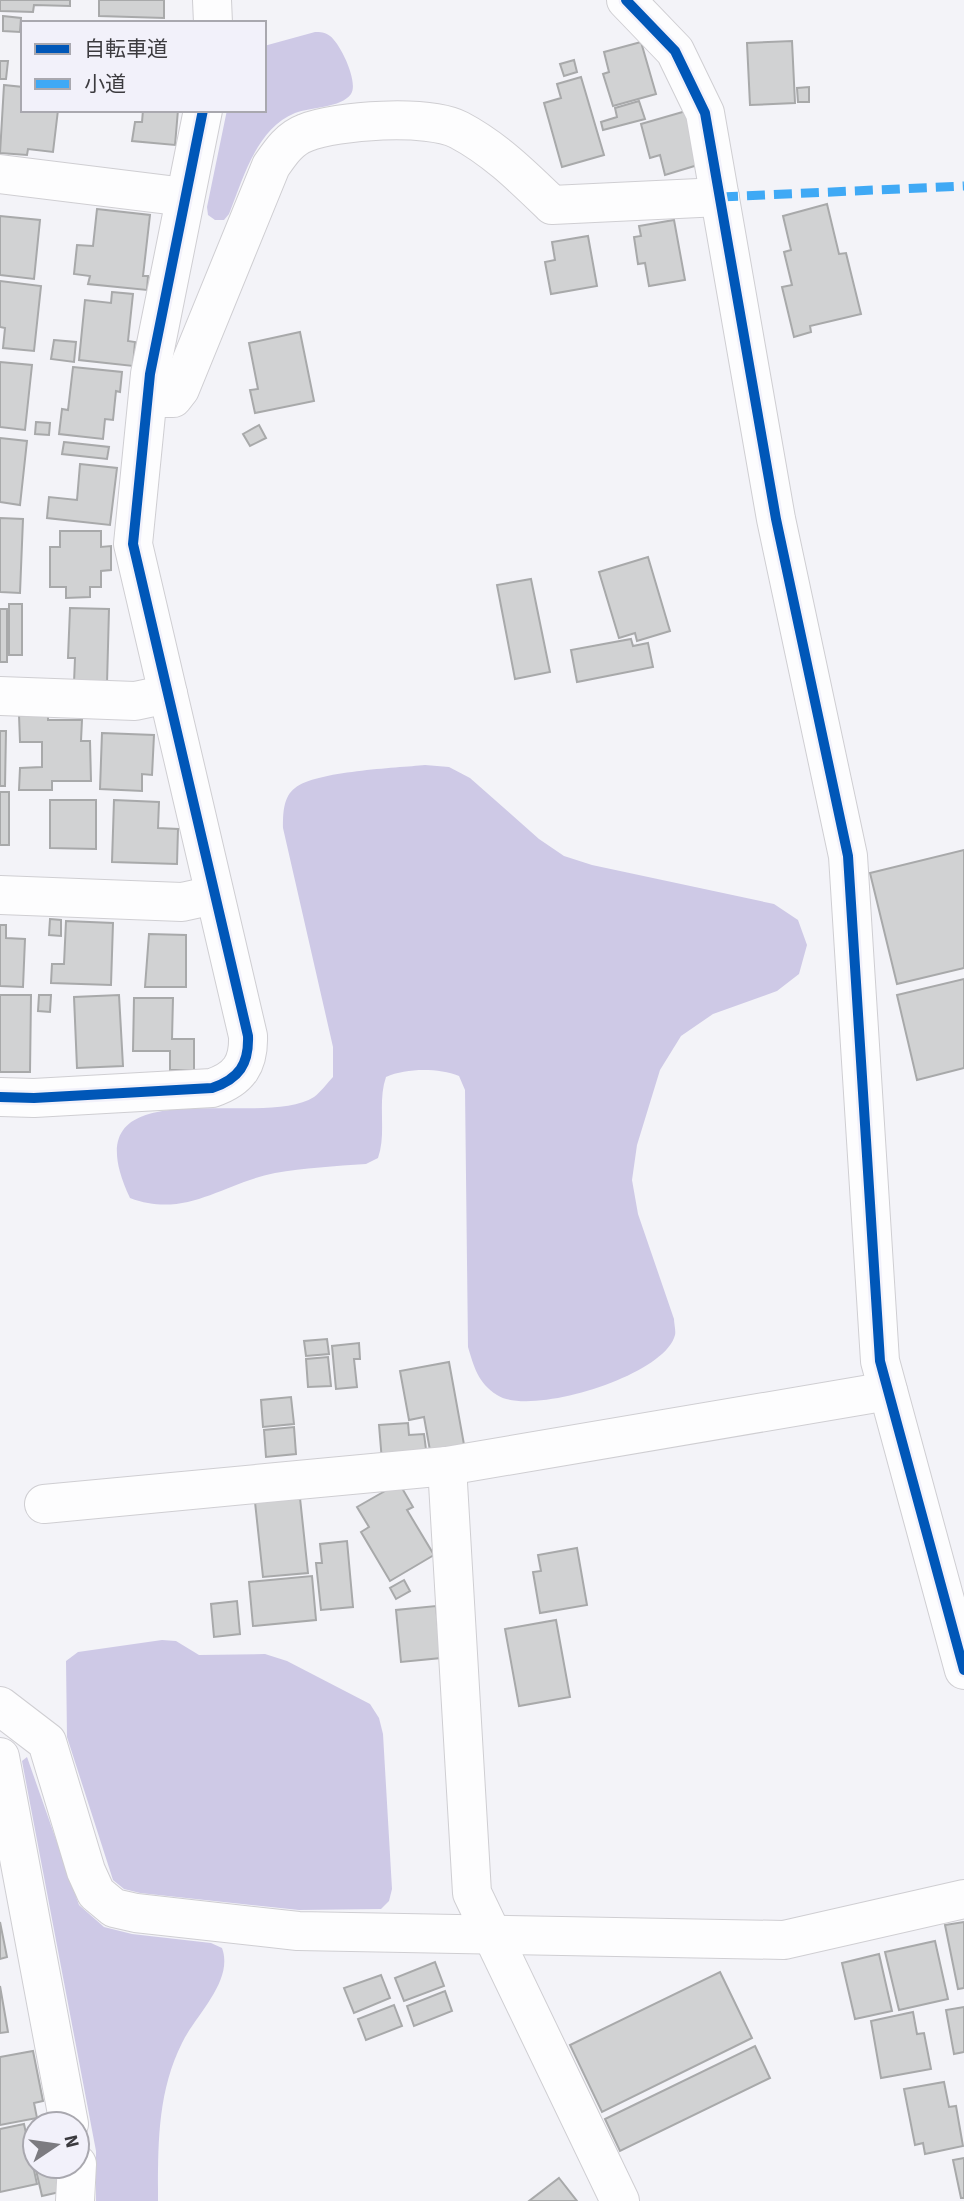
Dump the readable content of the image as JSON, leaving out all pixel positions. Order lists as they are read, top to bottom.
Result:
{
  "legend": ["自転車道", "小道"],
  "north": "right"
}
